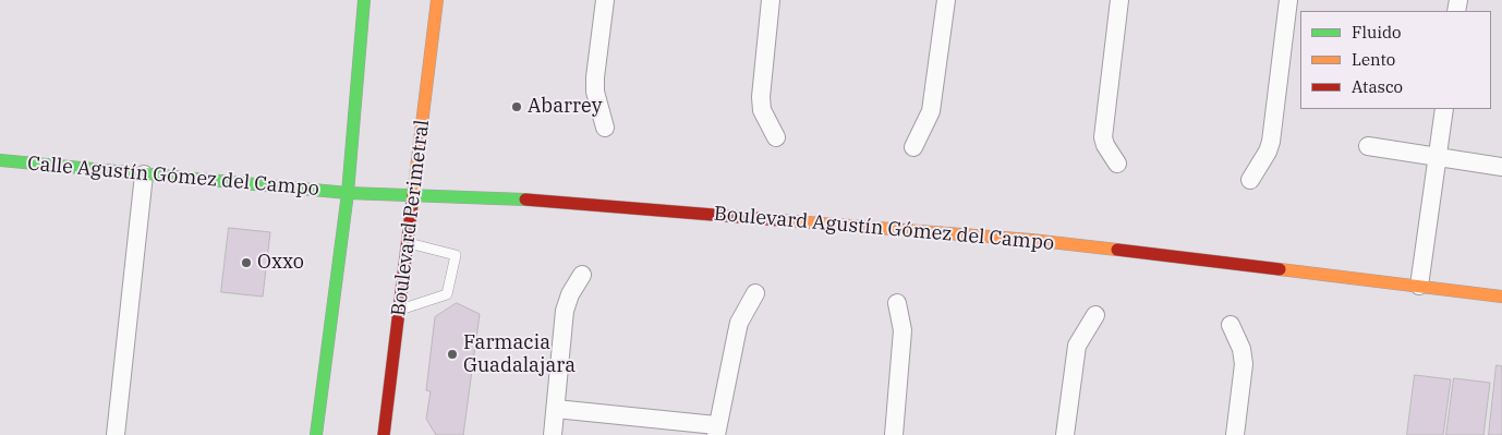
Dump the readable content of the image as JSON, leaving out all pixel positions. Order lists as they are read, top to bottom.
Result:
{
  "streets": {
    "street": ["Calle Agustín Gómez del Campo", "Boulevard Perimetral", "Boulevard Agustín Gómez del Campo"]
  },
  "crossings": [
    ["Calle Agustín Gómez del Campo", "Boulevard Agustín Gómez del Campo"],
    ["Boulevard Perimetral", "Boulevard Agustín Gómez del Campo"]
  ],
  "places": ["Abarrey", "Oxxo", "Farmacia Guadalajara"],
  "legend": ["Fluido", "Lento", "Atasco"]
}
